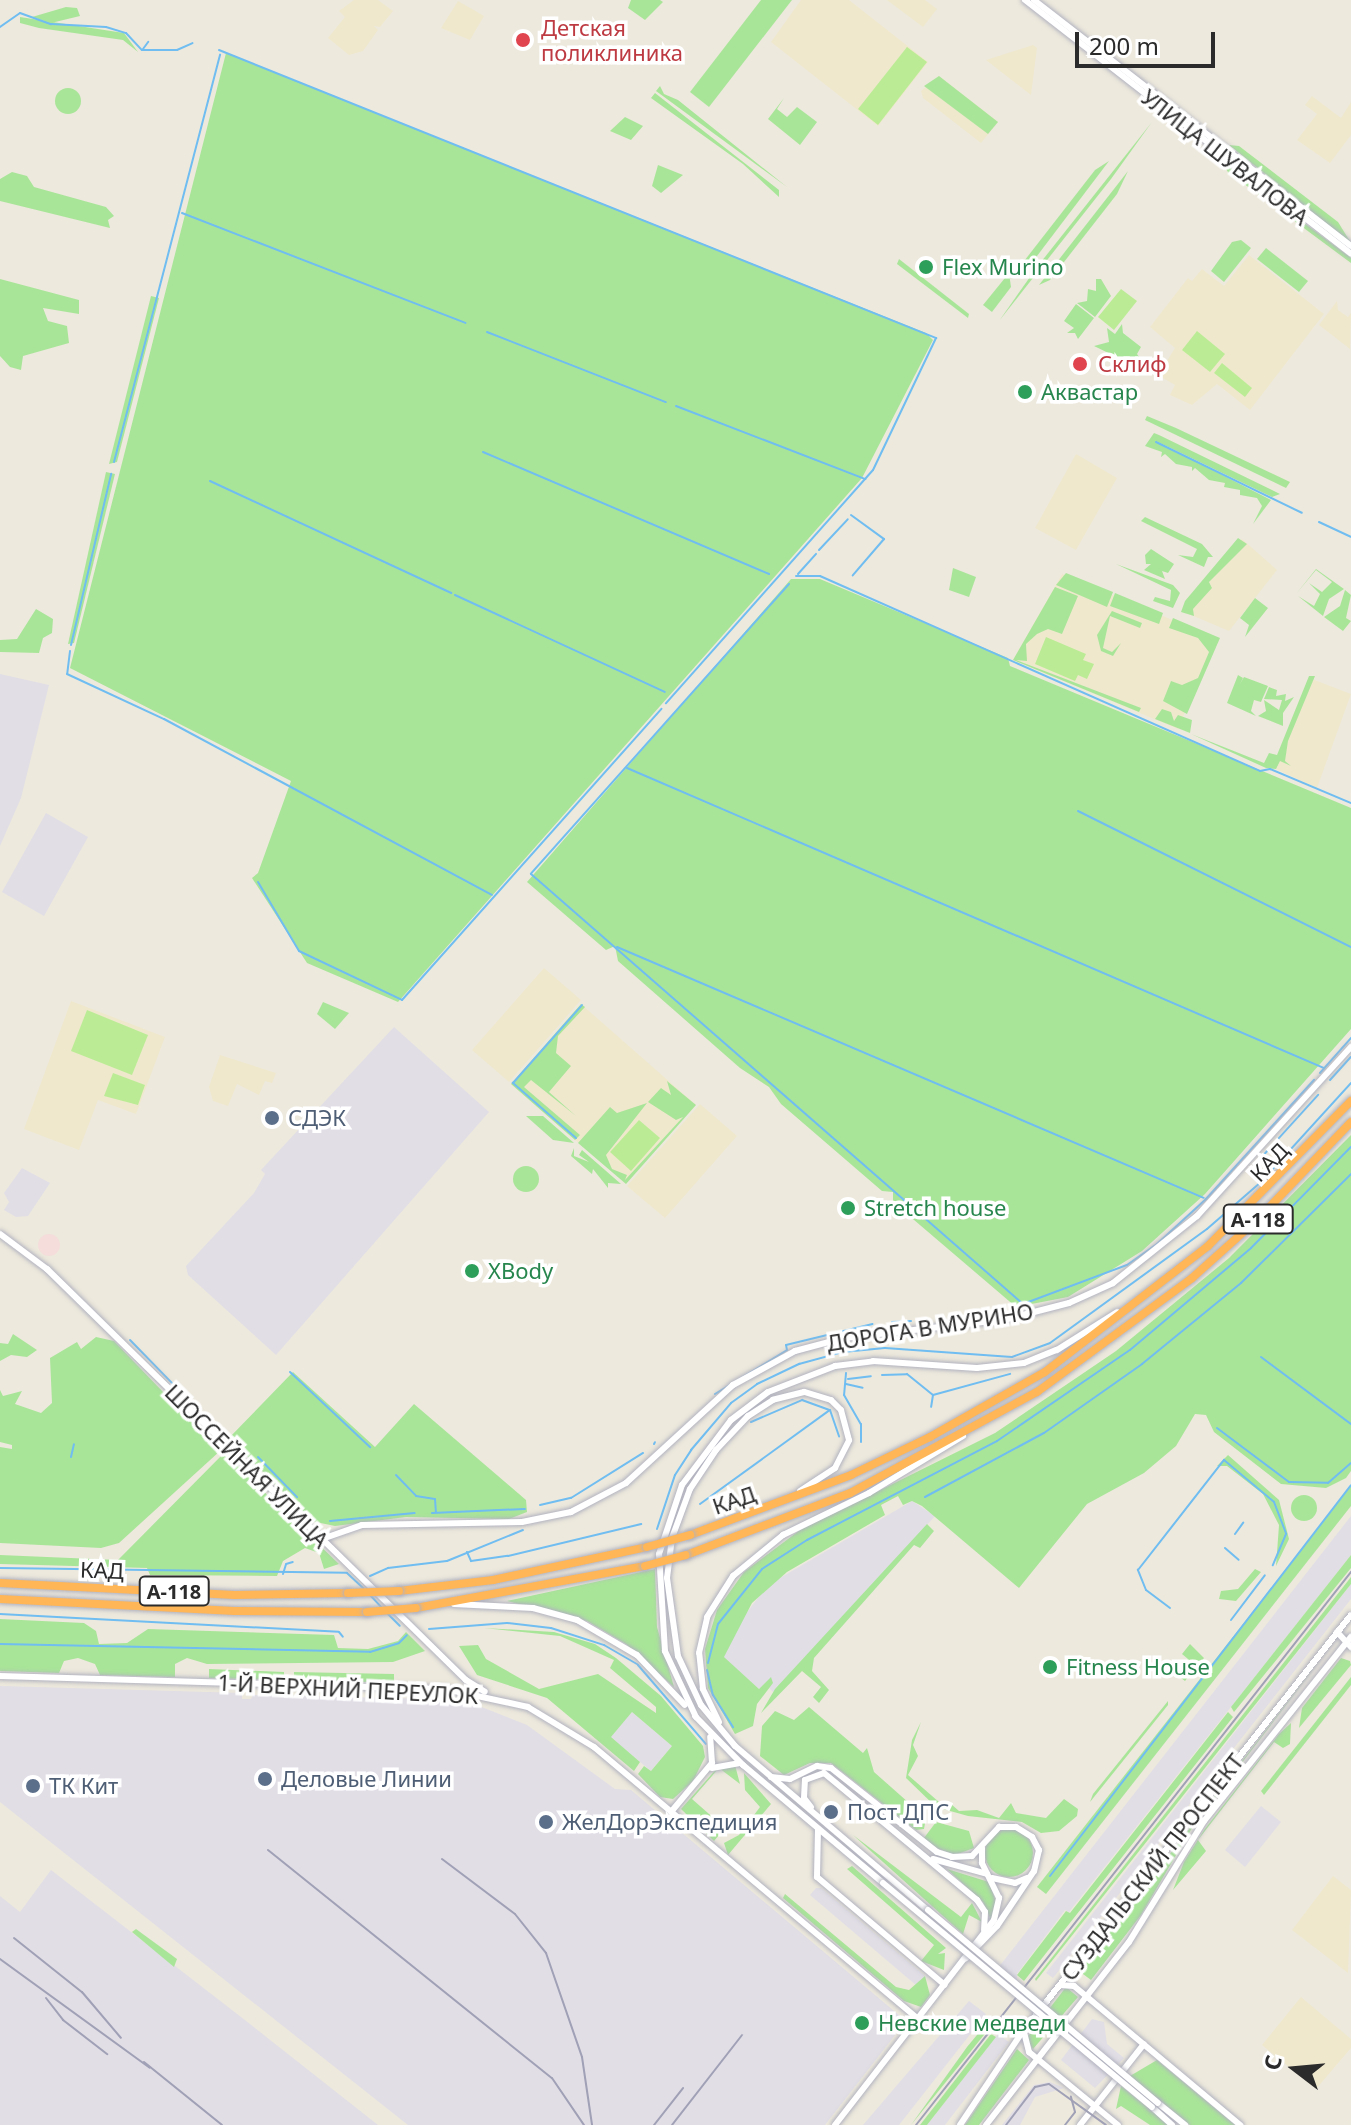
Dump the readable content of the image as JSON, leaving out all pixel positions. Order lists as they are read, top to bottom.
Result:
{
  "streets": {
    "highway": ["КАД", "А-118"],
    "main road": [
      "УЛИЦА ШУВАЛОВА",
      "ДОРОГА В МУРИНО",
      "ШОССЕЙНАЯ УЛИЦА",
      "1-Й ВЕРХНИЙ ПЕРЕУЛОК",
      "СУЗДАЛЬСКИЙ ПРОСПЕКТ"
    ]
  },
  "crossings": [
    ["ДОРОГА В МУРИНО", "ШОССЕЙНАЯ УЛИЦА"],
    ["ШОССЕЙНАЯ УЛИЦА", "1-Й ВЕРХНИЙ ПЕРЕУЛОК"]
  ],
  "places": [
    "Детская поликлиника",
    "Flex Murino",
    "Склиф",
    "Аквастар",
    "СДЭК",
    "Stretch house",
    "XBody",
    "Fitness House",
    "Деловые Линии",
    "ТК Кит",
    "Пост ДПС",
    "ЖелДорЭкспедиция",
    "Невские медведи"
  ],
  "scale_bar": "200 m",
  "north": "left"
}
